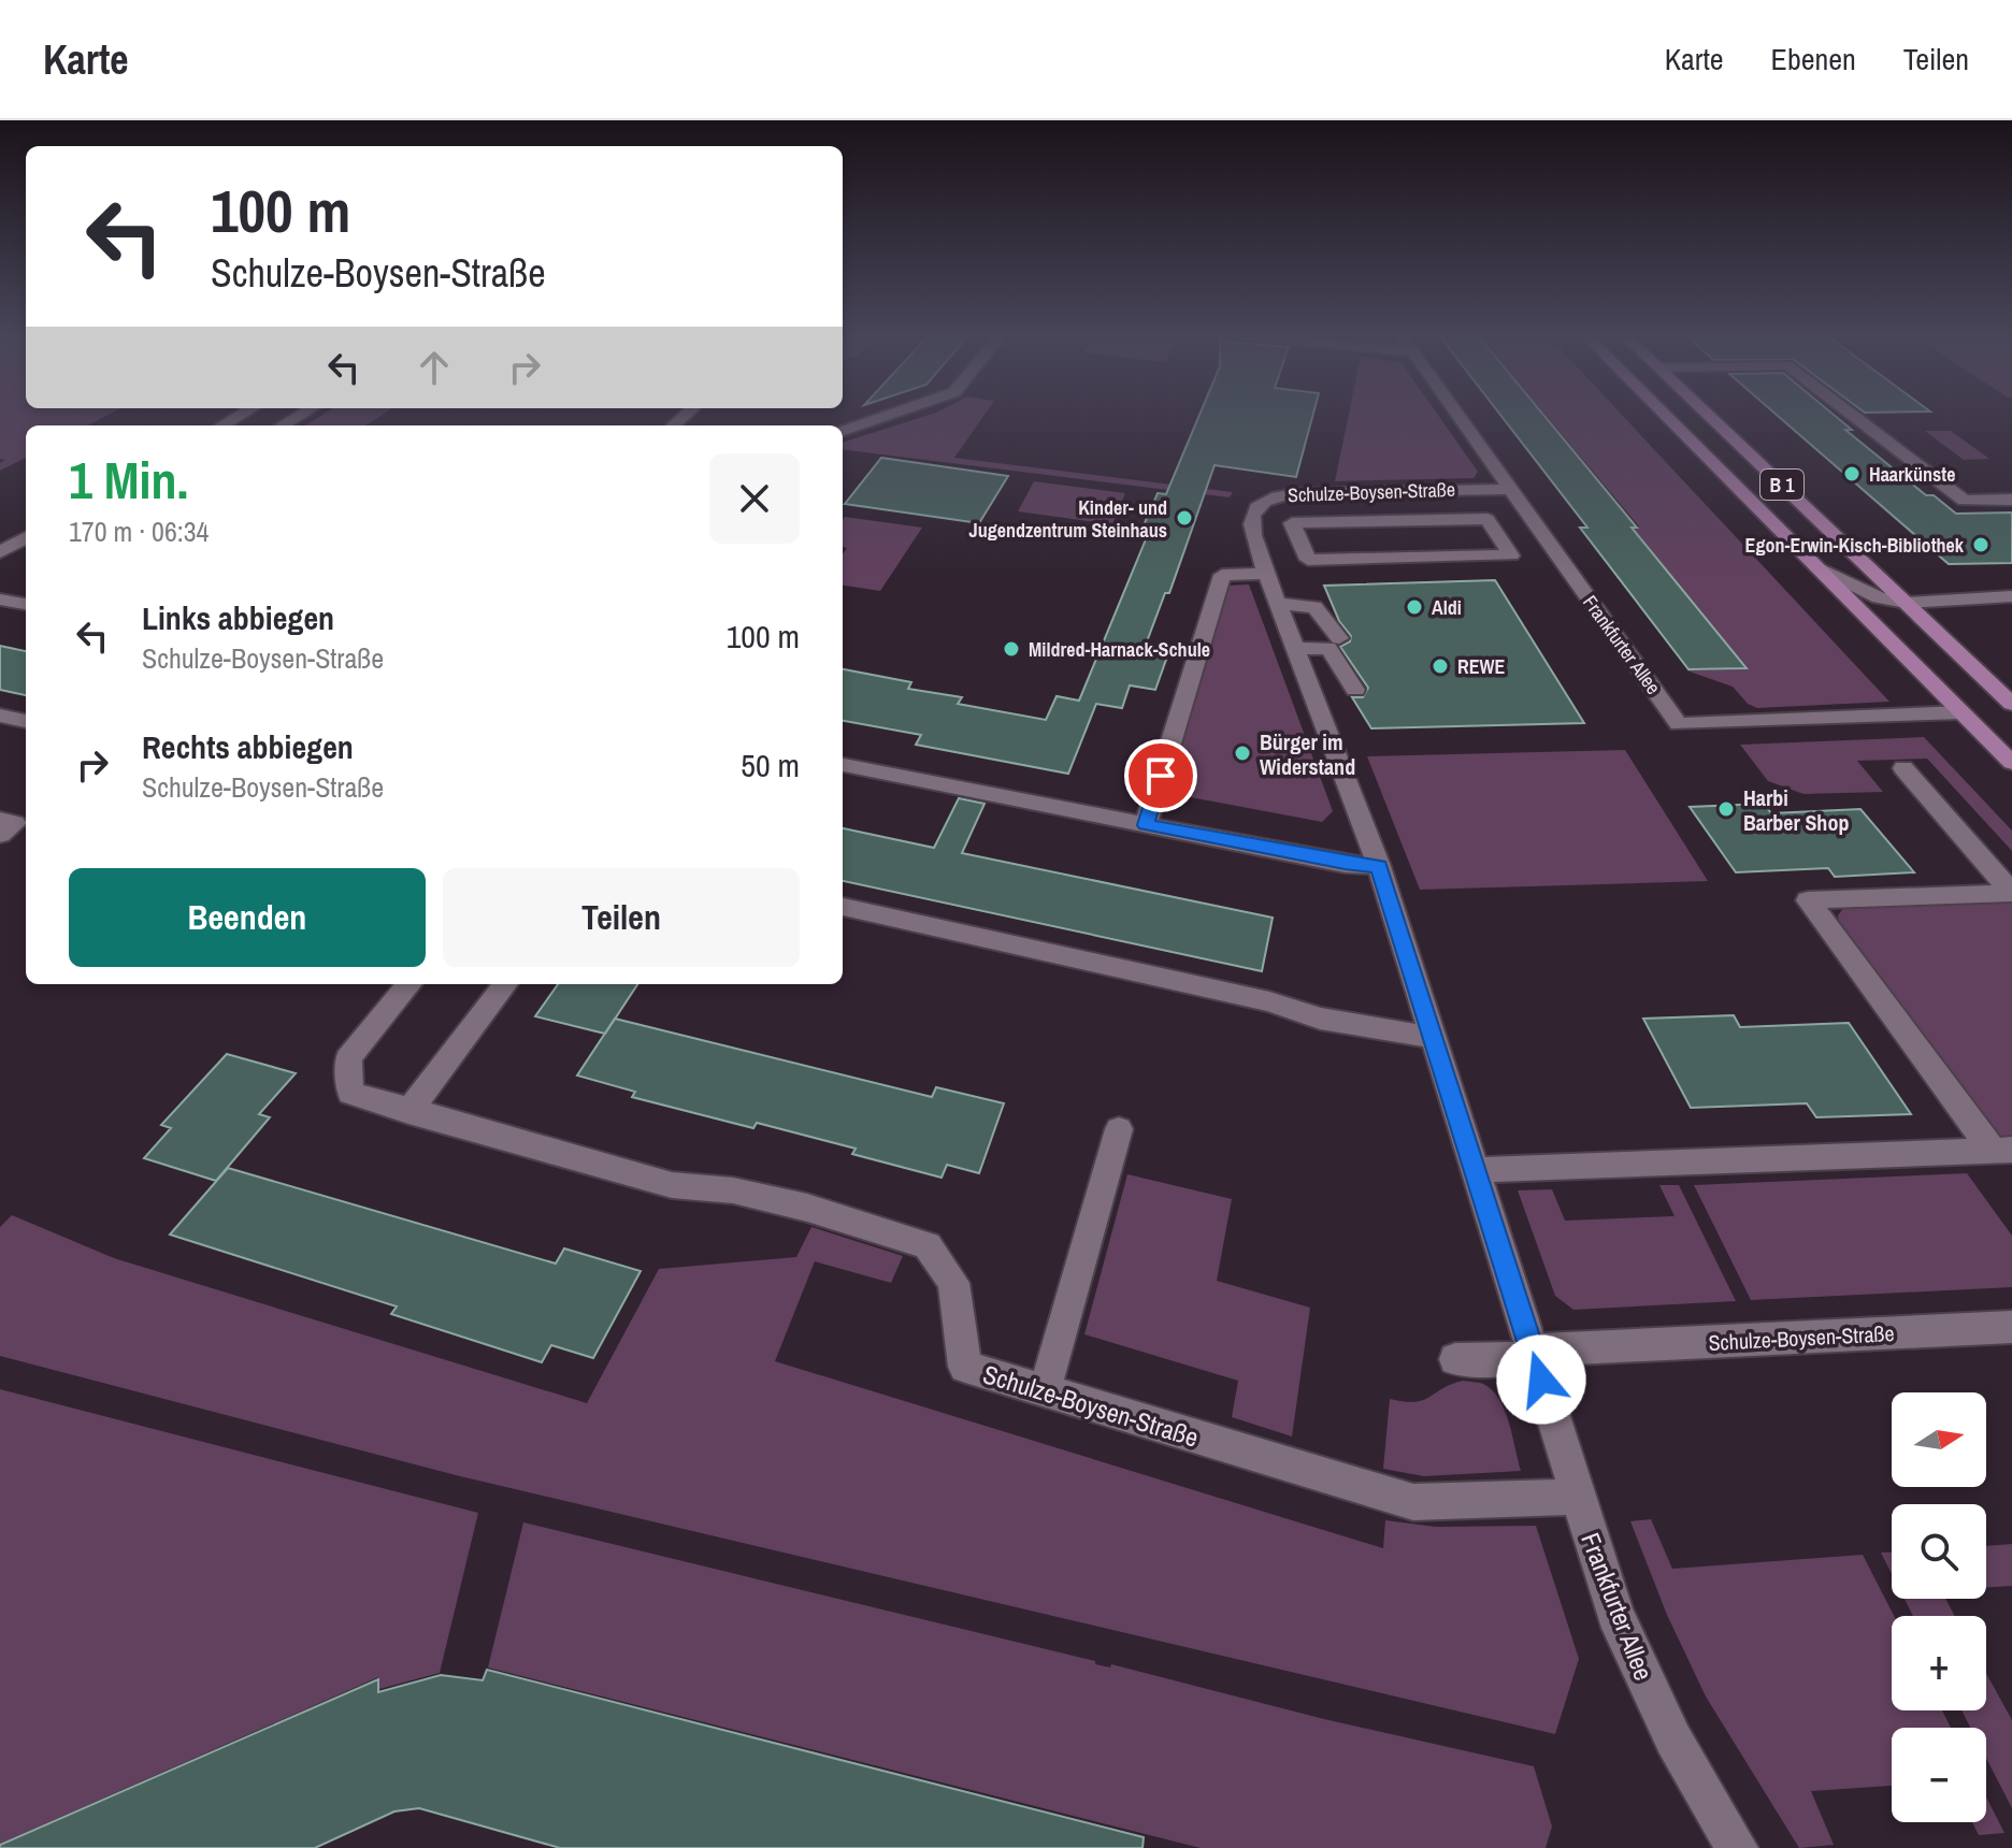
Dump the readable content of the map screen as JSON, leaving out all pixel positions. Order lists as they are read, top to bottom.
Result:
{
  "streets": {
    "main road": ["B 1"],
    "street": ["Schulze-Boysen-Straße", "Frankfurter Allee"]
  },
  "crossings": [
    ["B 1", "Frankfurter Allee"],
    ["Schulze-Boysen-Straße", "Frankfurter Allee"]
  ],
  "places": [
    "Haarkünste",
    "Kinder- und Jugendzentrum Steinhaus",
    "Egon-Erwin-Kisch-Bibliothek",
    "Aldi",
    "Mildred-Harnack-Schule",
    "REWE",
    "Bürger im Widerstand",
    "Harbi Barber Shop"
  ],
  "north": "right",
  "page": {
    "header": "Karte",
    "nav": ["Karte", "Ebenen", "Teilen"],
    "turn": ["100 m", "Schulze-Boysen-Straße"],
    "heading": ["1 Min.", "170 m · 06:34"],
    "list": [
      {
        "name": "Links abbiegen",
        "note": "Schulze-Boysen-Straße",
        "value": "100 m"
      },
      {
        "name": "Rechts abbiegen",
        "note": "Schulze-Boysen-Straße",
        "value": "50 m"
      }
    ],
    "buttons": ["Beenden", "Teilen"],
    "map_buttons": ["+", "−"]
  }
}
